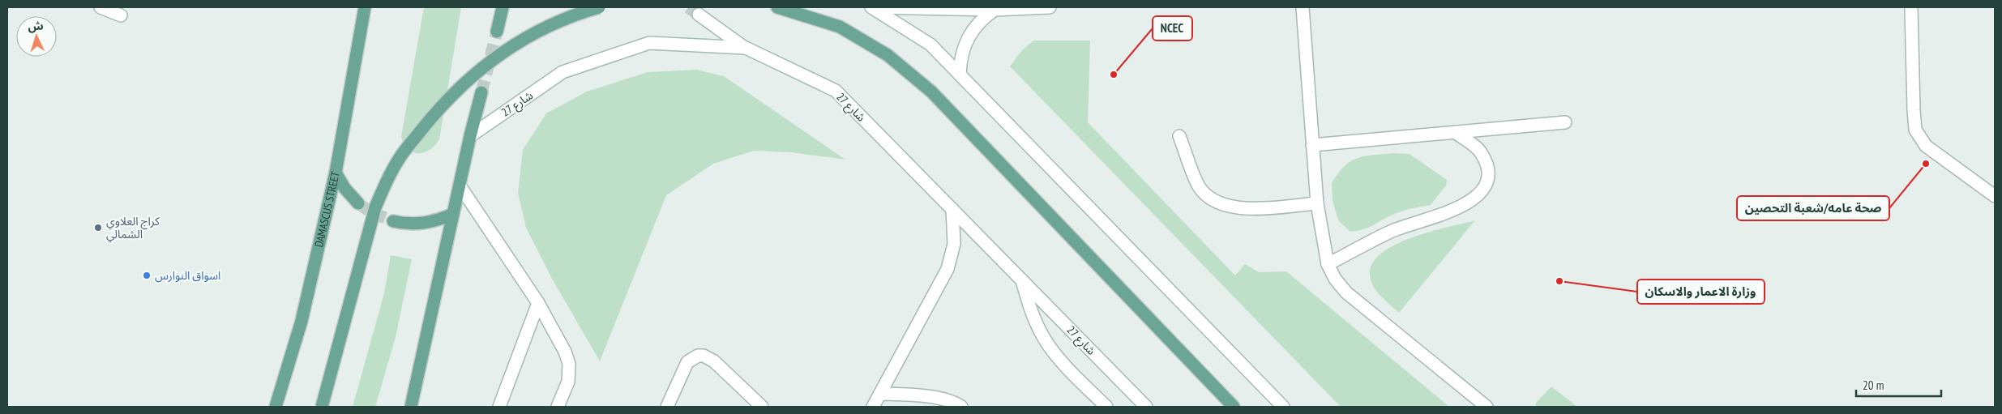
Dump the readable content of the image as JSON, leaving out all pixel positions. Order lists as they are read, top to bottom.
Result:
{
  "streets": {
    "main road": ["شارع 27", "DAMASCUS STREET"]
  },
  "places": [
    "NCEC",
    "صحة عامه/شعبة التحصين",
    "كراج العلاوي الشمالي",
    "اسواق النوارس",
    "وزارة الاعمار والاسكان"
  ],
  "scale_bar": "20 m",
  "north": "top"
}
